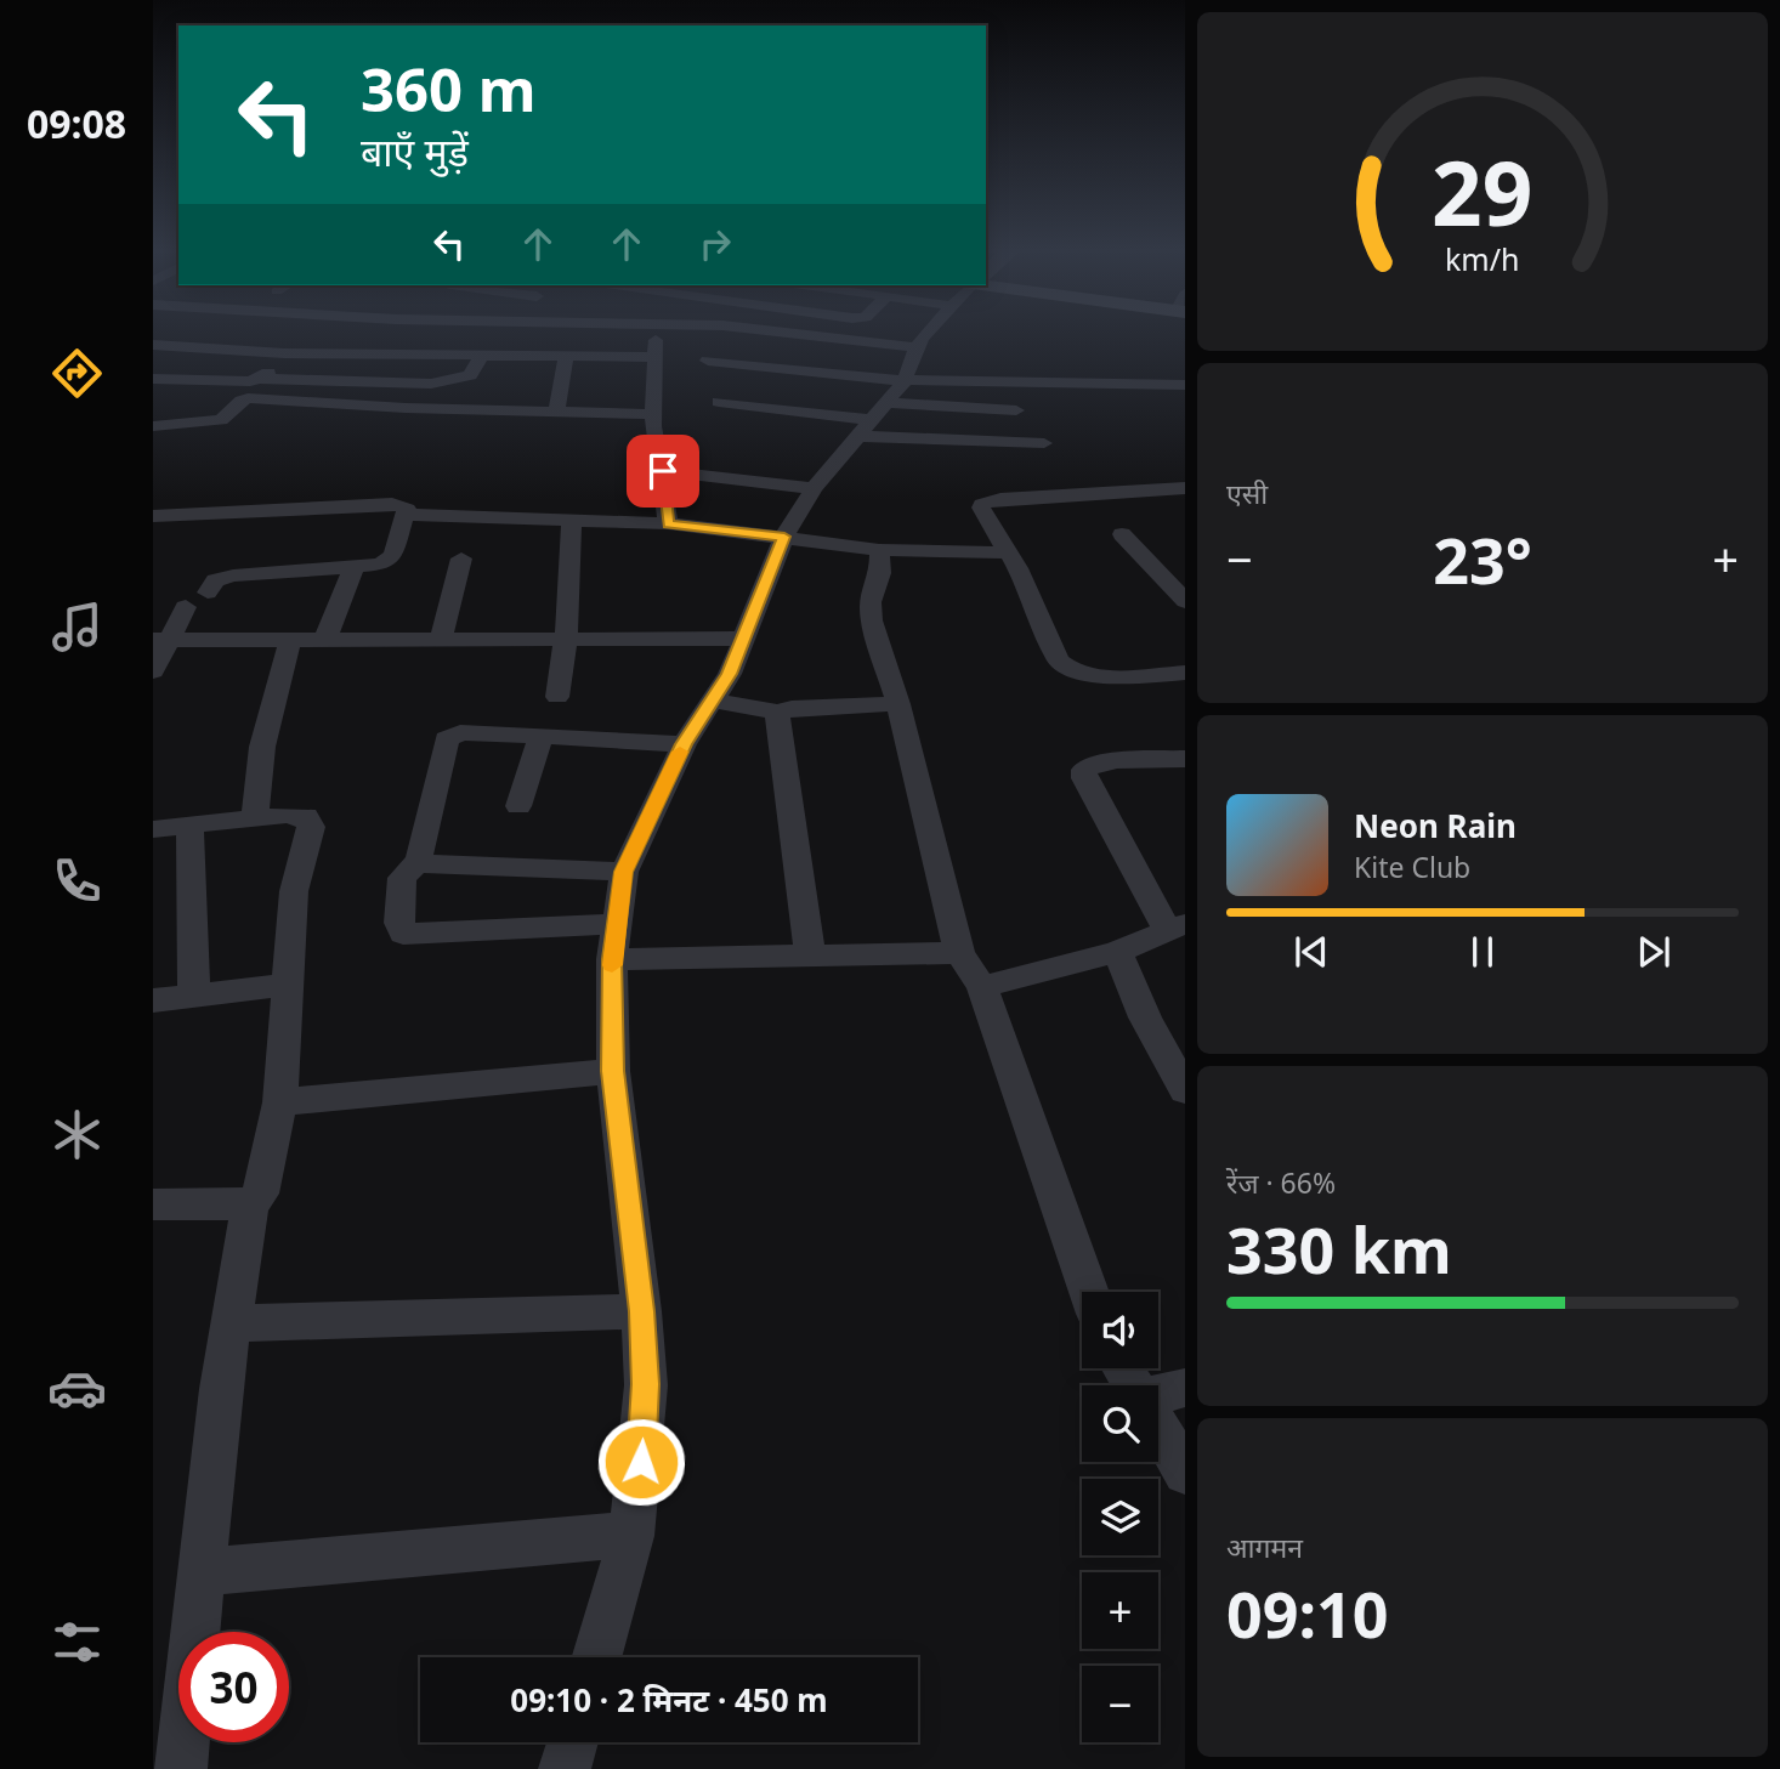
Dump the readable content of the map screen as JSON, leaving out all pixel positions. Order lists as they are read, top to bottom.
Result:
{
  "page": {
    "tabs": "09:08",
    "turn": ["360 m", "बाएँ मुड़ें"],
    "tile": [
      "एसी",
      ["रेंज · 66%", "330 km"],
      ["आगमन", "09:10"]
    ],
    "heat": ["−", "23°", "+"],
    "song": ["Neon Rain", "Kite Club"],
    "map_buttons": ["+", "−"],
    "limit": "30",
    "trip": "09:10 · 2 मिनट · 450 m",
    "gauge": ["29", "km/h"]
  }
}
